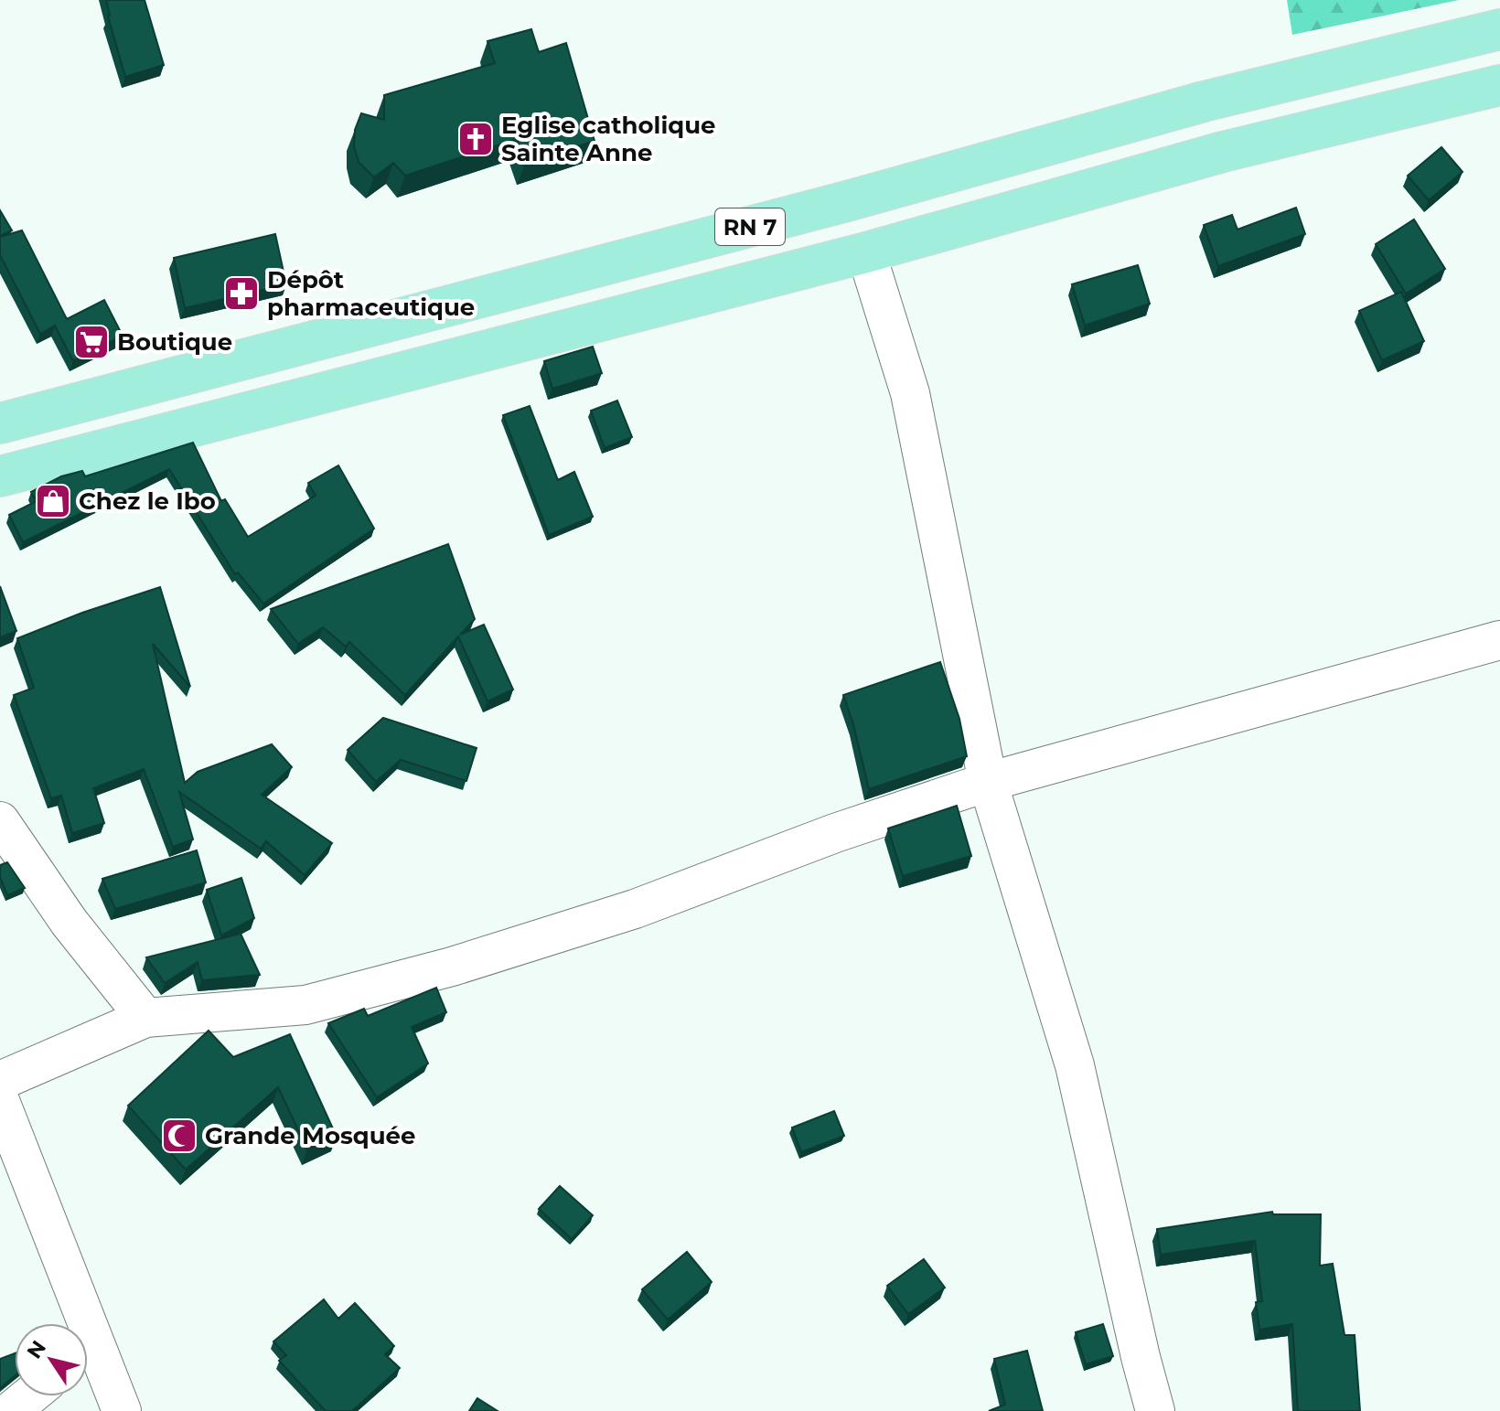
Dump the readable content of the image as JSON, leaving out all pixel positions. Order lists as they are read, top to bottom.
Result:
{
  "streets": {
    "main road": ["RN 7"]
  },
  "places": {
    "church": ["Eglise catholique Sainte Anne"],
    "pharmacy": ["Dépôt pharmaceutique"],
    "supermarket": ["Boutique"],
    "shop": ["Chez le Ibo"],
    "mosque": ["Grande Mosquée"]
  },
  "north": "top left"
}
